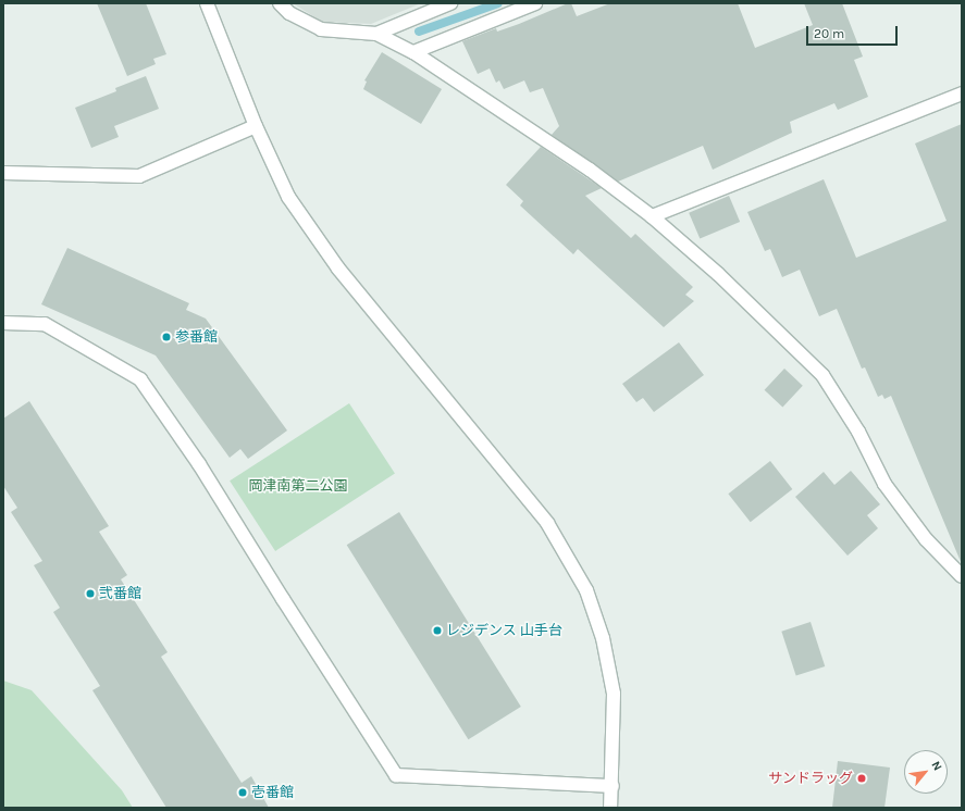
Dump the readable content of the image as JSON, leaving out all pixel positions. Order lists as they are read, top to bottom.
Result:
{
  "parks": ["岡津南第二公園"],
  "places": [
    "参番館",
    "弐番館",
    "レジデンス 山手台",
    "サンドラッグ",
    "壱番館"
  ],
  "scale_bar": "20 m",
  "north": "top right"
}
